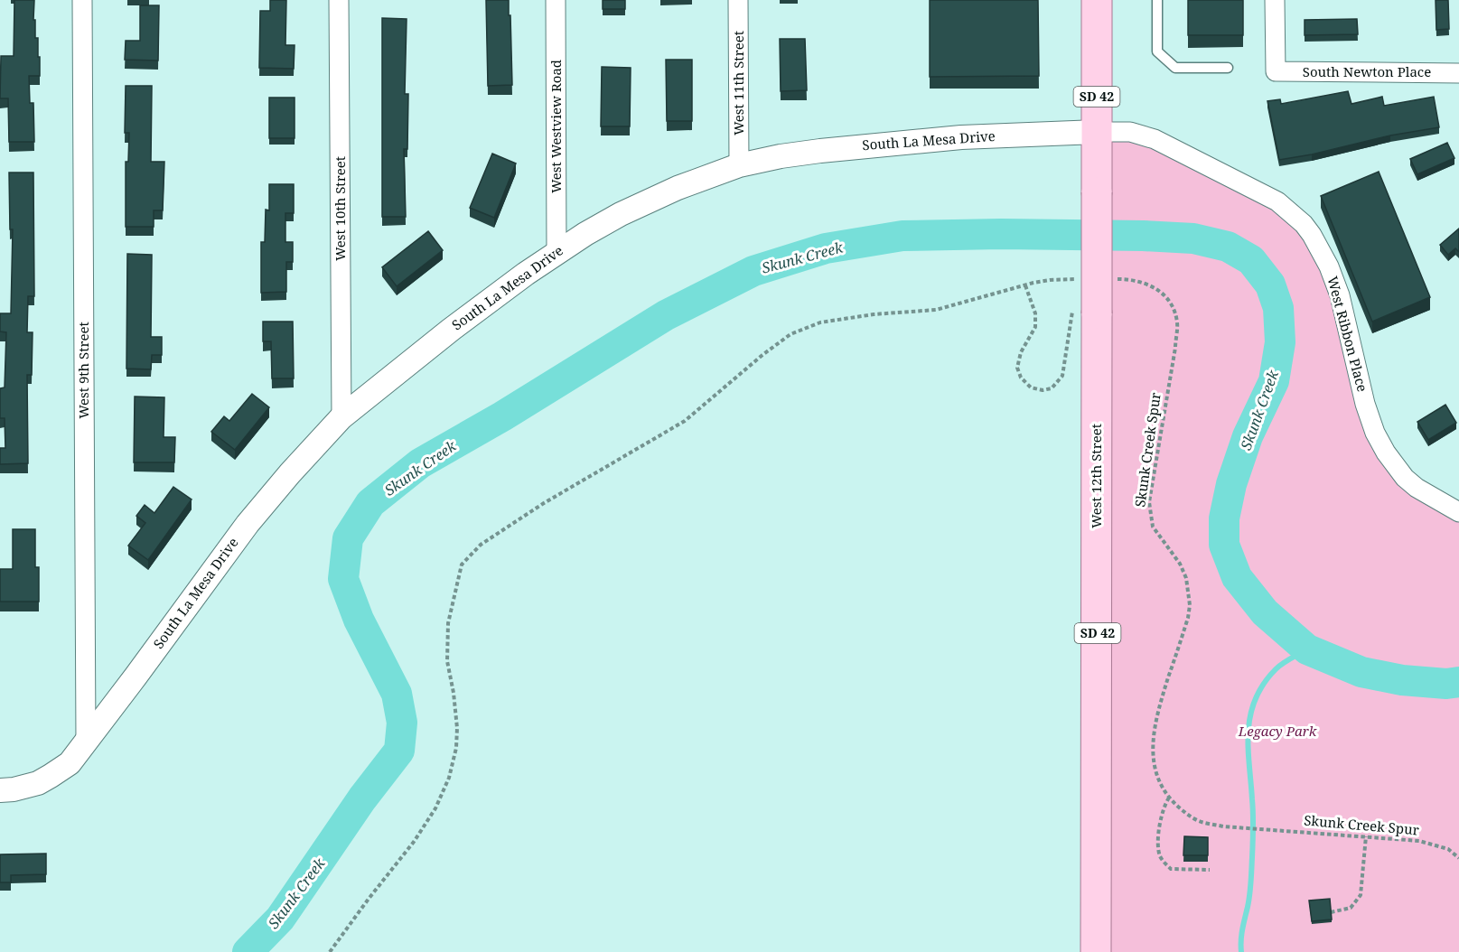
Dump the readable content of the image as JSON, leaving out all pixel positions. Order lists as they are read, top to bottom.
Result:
{
  "streets": {
    "main road": ["SD 42", "West 12th Street"],
    "street": [
      "South Newton Place",
      "West 11th Street",
      "West Westview Road",
      "South La Mesa Drive",
      "West 10th Street",
      "West Ribbon Place",
      "West 9th Street"
    ],
    "path": ["Skunk Creek Spur"]
  },
  "crossings": [
    ["West 11th Street", "South La Mesa Drive"],
    ["West Westview Road", "South La Mesa Drive"],
    ["South La Mesa Drive", "West 10th Street"],
    ["South La Mesa Drive", "West Ribbon Place"],
    ["South La Mesa Drive", "West 9th Street"],
    ["South La Mesa Drive", "West 12th Street"],
    ["West Ribbon Place", "West 12th Street"],
    ["Skunk Creek Spur", "West 12th Street"]
  ],
  "water": ["Skunk Creek"],
  "parks": ["Legacy Park"]
}
